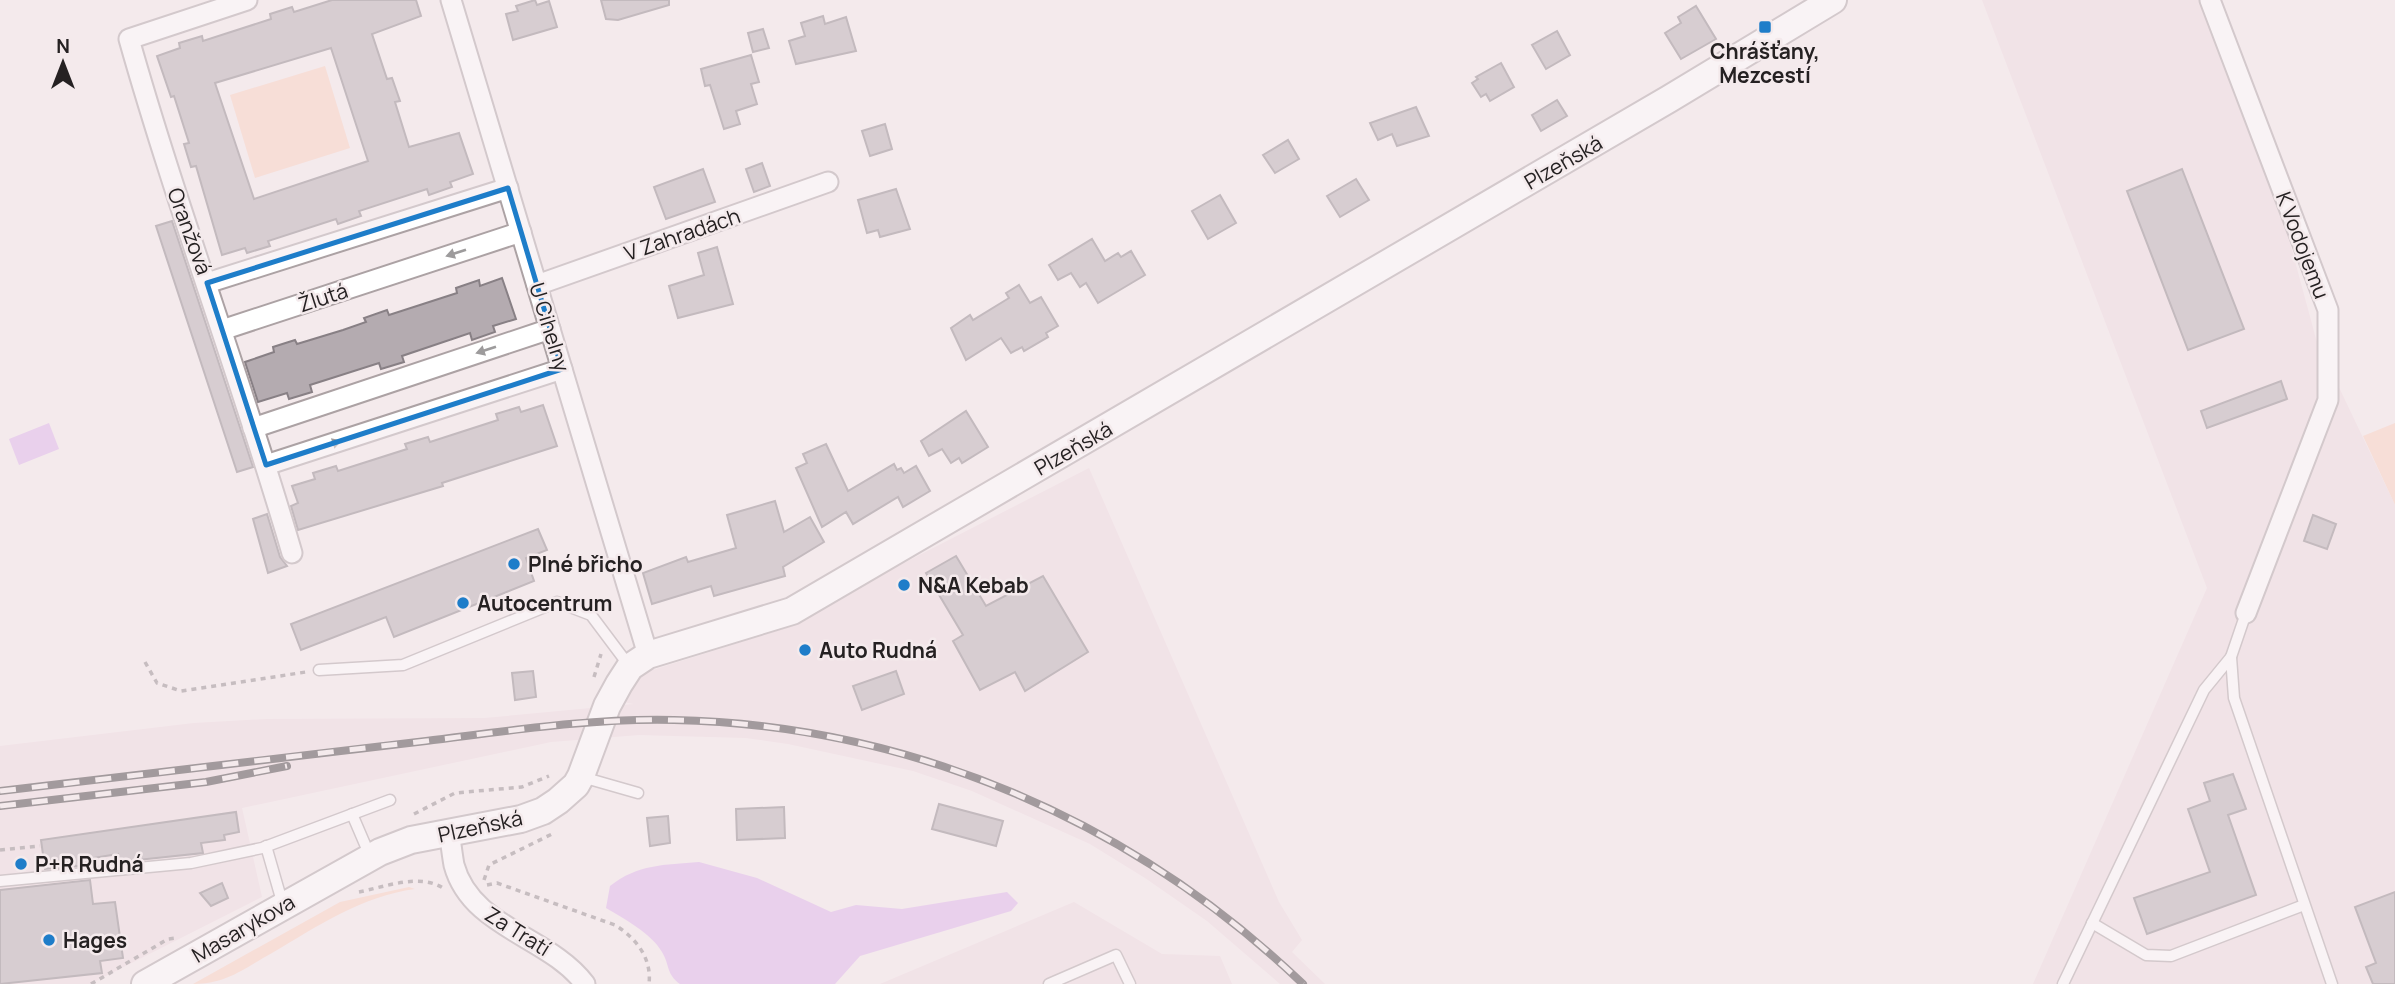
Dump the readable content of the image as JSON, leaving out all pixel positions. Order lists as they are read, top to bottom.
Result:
{
  "streets": {
    "main road": ["Plzeňská", "Masarykova"],
    "street": [
      "Oranžová",
      "V Zahradách",
      "K Vodojemu",
      "Žlutá",
      "U Cihelny",
      "Za Tratí"
    ]
  },
  "crossings": [
    ["Plzeňská", "U Cihelny"],
    ["Plzeňská", "Masarykova"],
    ["Plzeňská", "Za Tratí"],
    ["Oranžová", "U Cihelny"],
    ["V Zahradách", "U Cihelny"],
    ["Žlutá", "U Cihelny"]
  ],
  "places": {
    "transit": ["Chrášťany, Mezcestí"],
    "other": [
      "Plné břicho",
      "N&A Kebab",
      "Autocentrum",
      "Auto Rudná",
      "P+R Rudná",
      "Hages"
    ]
  },
  "north": "top"
}
